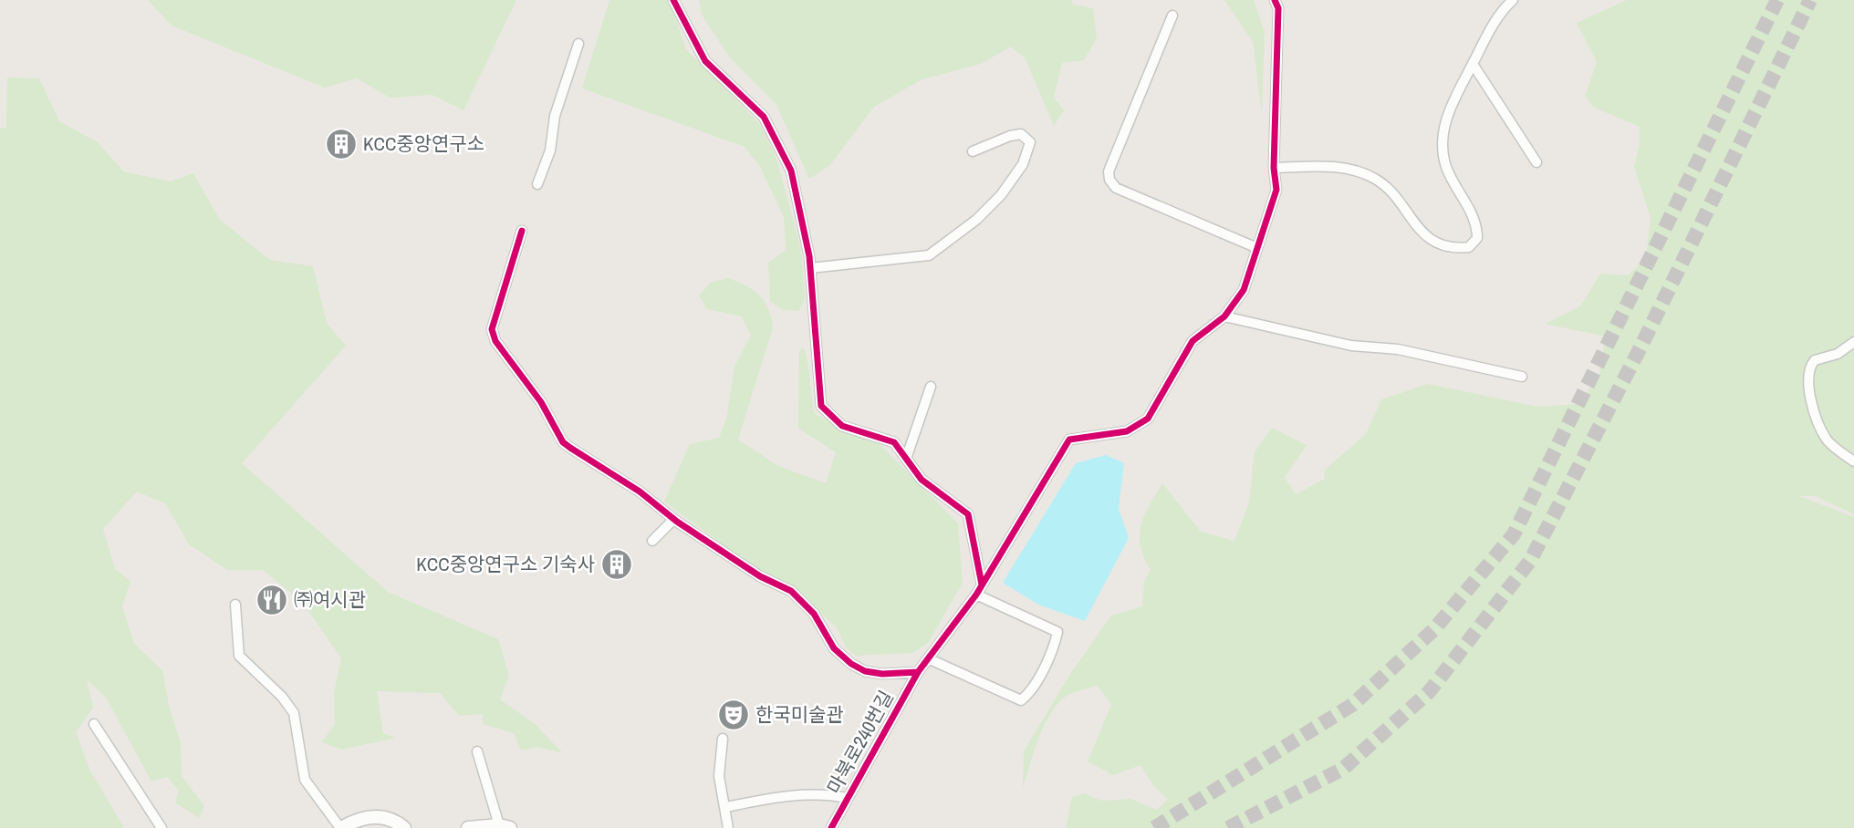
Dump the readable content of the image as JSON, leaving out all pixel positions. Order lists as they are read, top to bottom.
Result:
{
  "streets": {
    "street": ["마북로240번길"]
  },
  "places": {
    "building": ["KCC중앙연구소", "KCC중앙연구소 기숙사"],
    "restaurant": ["㈜여시관"],
    "theatre": ["한국미술관"]
  }
}
